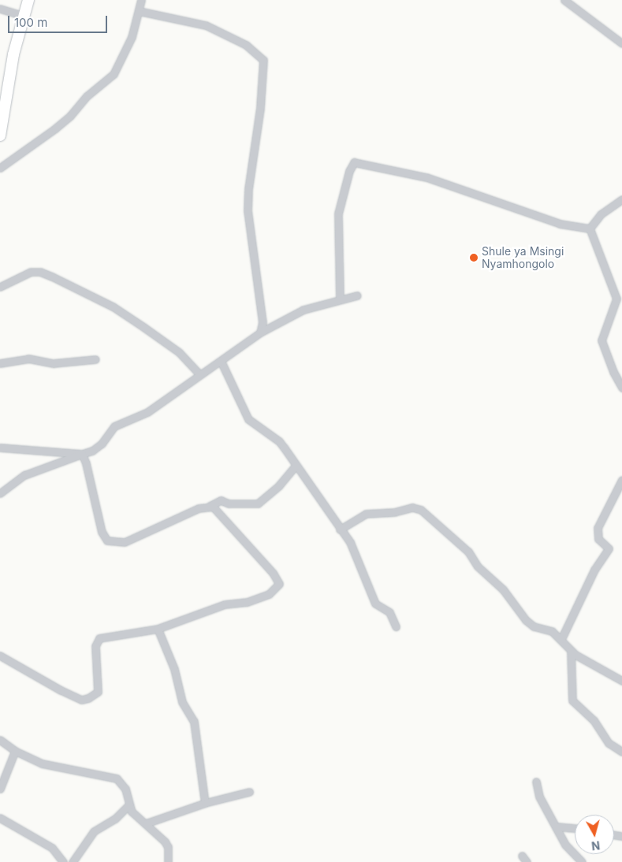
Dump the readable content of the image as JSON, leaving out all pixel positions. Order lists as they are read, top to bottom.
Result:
{
  "places": ["Shule ya Msingi Nyamhongolo"],
  "scale_bar": "100 m",
  "north": "bottom"
}
